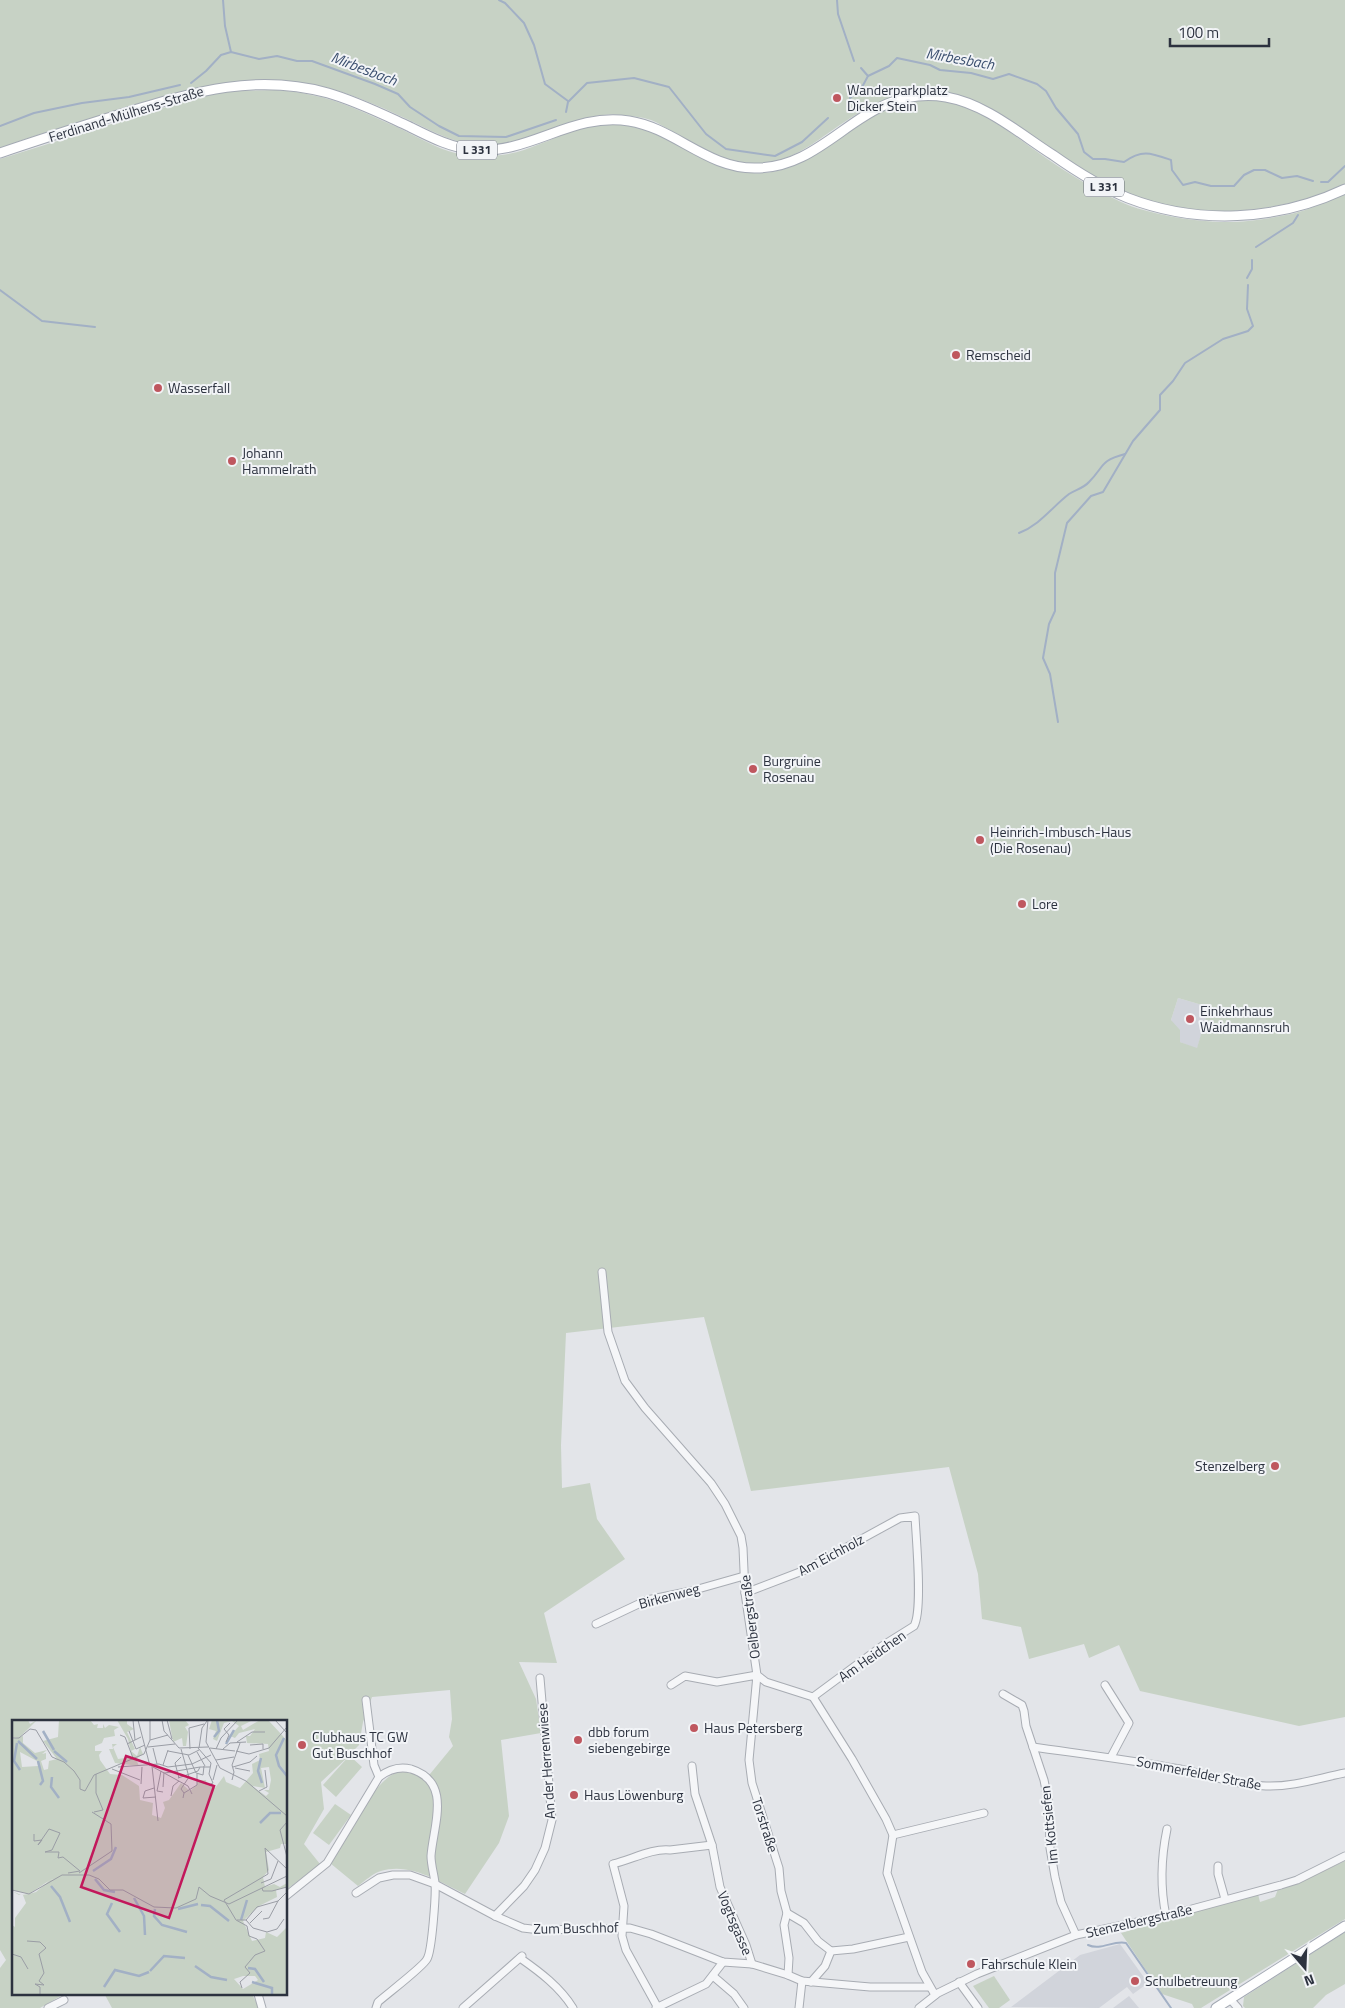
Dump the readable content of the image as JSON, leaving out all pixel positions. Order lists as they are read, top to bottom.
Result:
{
  "streets": {
    "main road": ["Ferdinand-Mülhens-Straße", "L 331"],
    "street": [
      "Am Eichholz",
      "Birkenweg",
      "Oelbergstraße",
      "Am Heidchen",
      "An der Herrenwiese",
      "Sommerfelder Straße",
      "Torstraße",
      "Im Kottsiefen",
      "Stenzelbergstraße",
      "Vogtsgasse",
      "Zum Buschhof"
    ]
  },
  "crossings": [
    ["Am Eichholz", "Oelbergstraße"],
    ["Am Eichholz", "Am Heidchen"],
    ["Birkenweg", "Oelbergstraße"],
    ["Oelbergstraße", "Am Heidchen"],
    ["Oelbergstraße", "Torstraße"],
    ["An der Herrenwiese", "Zum Buschhof"],
    ["Sommerfelder Straße", "Im Kottsiefen"],
    ["Torstraße", "Vogtsgasse"],
    ["Im Kottsiefen", "Stenzelbergstraße"],
    ["Vogtsgasse", "Zum Buschhof"]
  ],
  "water": ["Mirbesbach"],
  "places": [
    "Wanderparkplatz Dicker Stein",
    "Remscheid",
    "Wasserfall",
    "Johann Hammelrath",
    "Burgruine Rosenau",
    "Heinrich-Imbusch-Haus (Die Rosenau)",
    "Lore",
    "Einkehrhaus Waidmannsruh",
    "Stenzelberg",
    "Haus Petersberg",
    "dbb forum siebengebirge",
    "Clubhaus TC GW Gut Buschhof",
    "Haus Löwenburg",
    "Fahrschule Klein",
    "Schulbetreuung"
  ],
  "scale_bar": "100 m",
  "north": "bottom"
}
